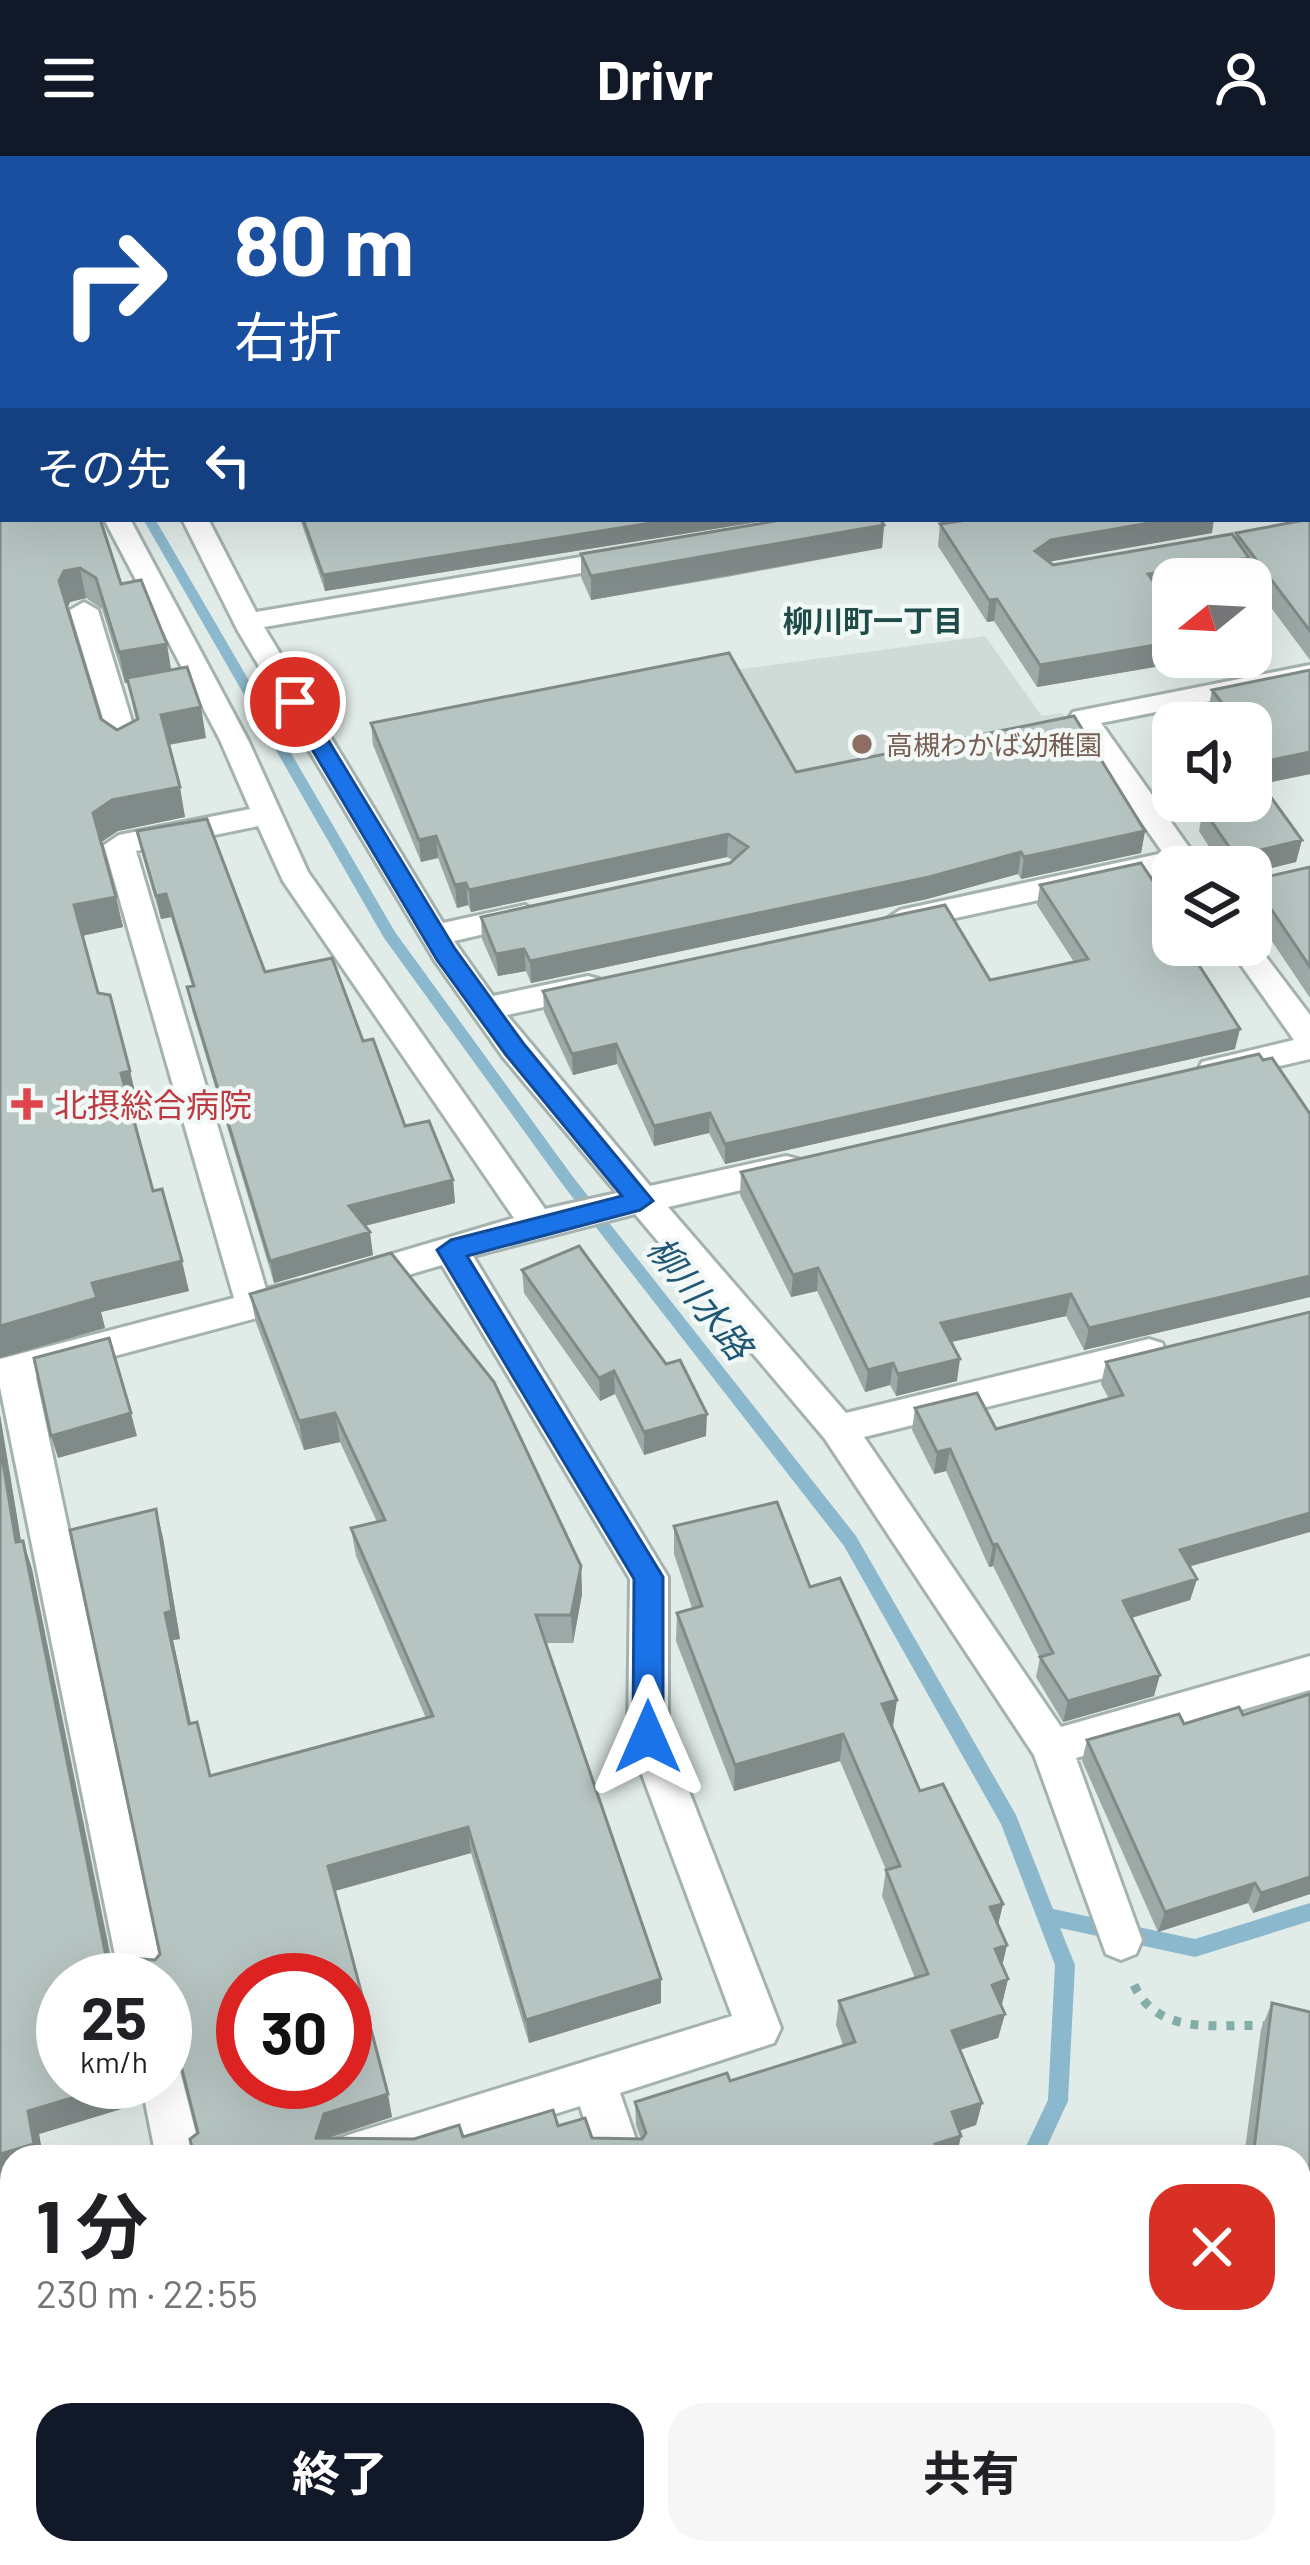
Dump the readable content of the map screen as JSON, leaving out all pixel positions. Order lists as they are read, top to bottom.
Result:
{
  "districts": ["柳川町一丁目"],
  "water": ["柳川水路"],
  "places": {
    "other": ["高槻わかば幼稚園"],
    "health": ["北摂総合病院"]
  },
  "north": "left",
  "page": {
    "header": "Drivr",
    "turn": ["80 m", "右折"],
    "then": "その先",
    "speed": "25 km/h",
    "limit": "30",
    "heading": ["1 分", "230 m · 22:55"],
    "buttons": ["終了", "共有"]
  }
}
